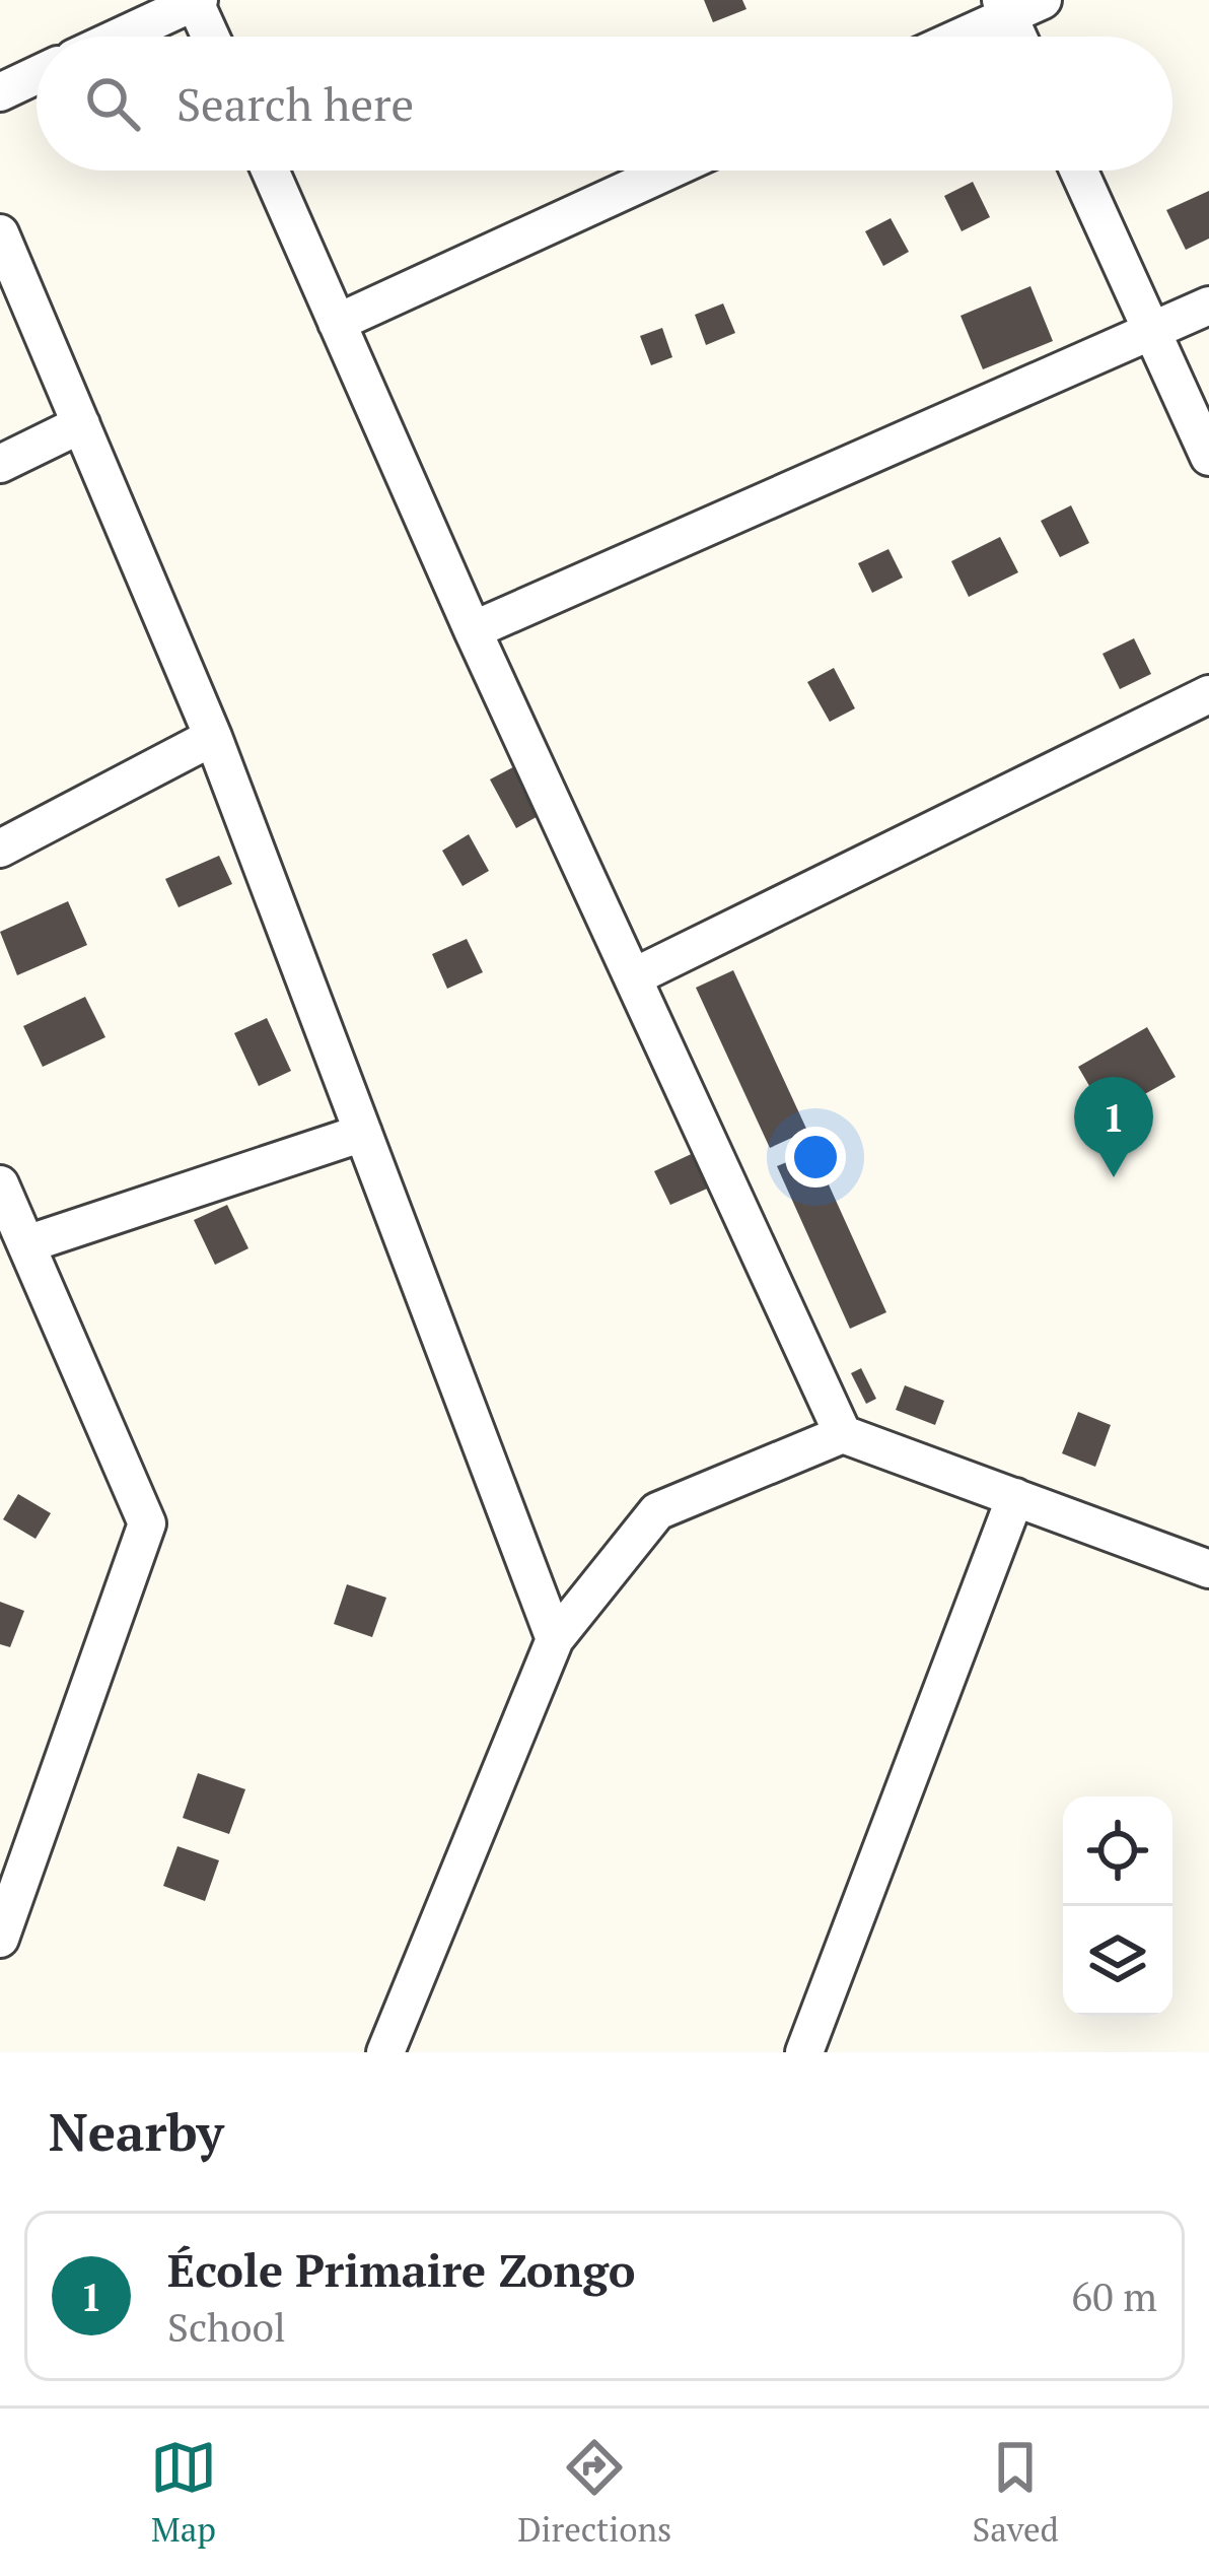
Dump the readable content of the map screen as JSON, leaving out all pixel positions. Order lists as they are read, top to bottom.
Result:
{
  "page": {
    "search": "Search here",
    "pins": "1",
    "heading": "Nearby",
    "list": [
      {
        "mark": "1",
        "name": "École Primaire Zongo",
        "note": "School",
        "value": "60 m"
      }
    ],
    "nav": ["Map", "Directions", "Saved"]
  }
}
